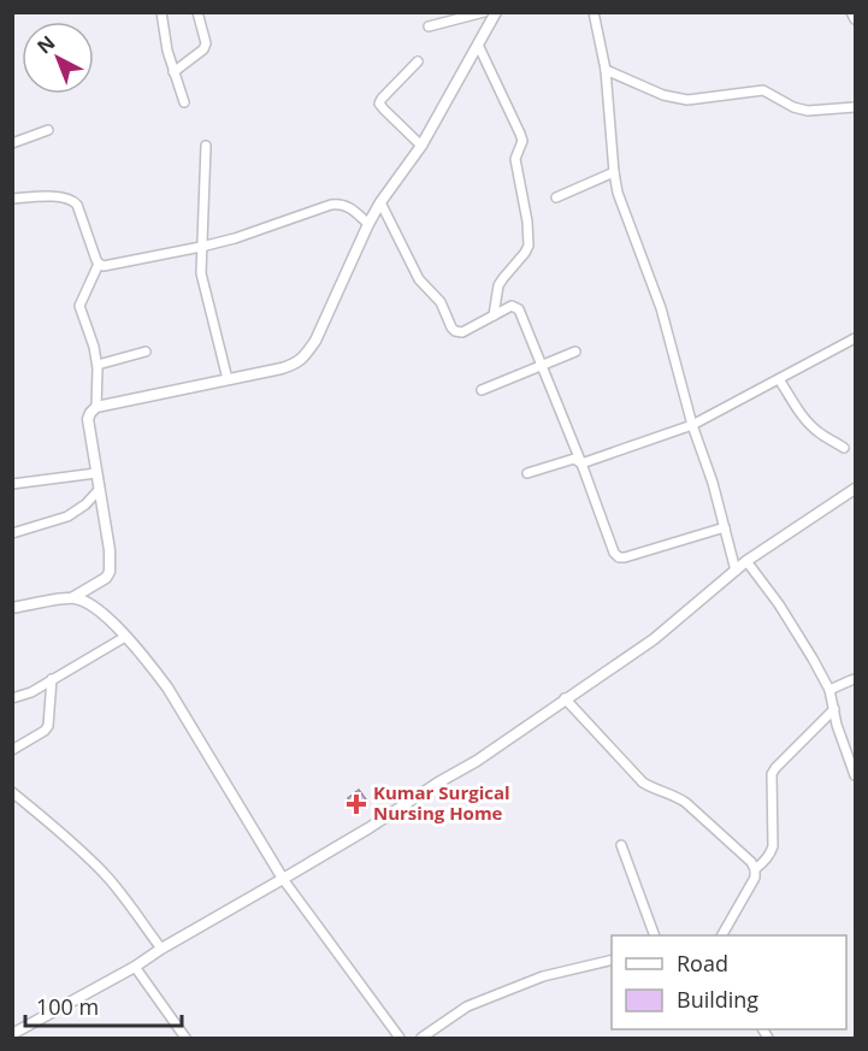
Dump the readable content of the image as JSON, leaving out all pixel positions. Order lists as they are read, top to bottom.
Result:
{
  "places": {
    "health": ["Kumar Surgical Nursing Home"]
  },
  "legend": ["Road", "Building"],
  "scale_bar": "100 m",
  "north": "top left"
}
